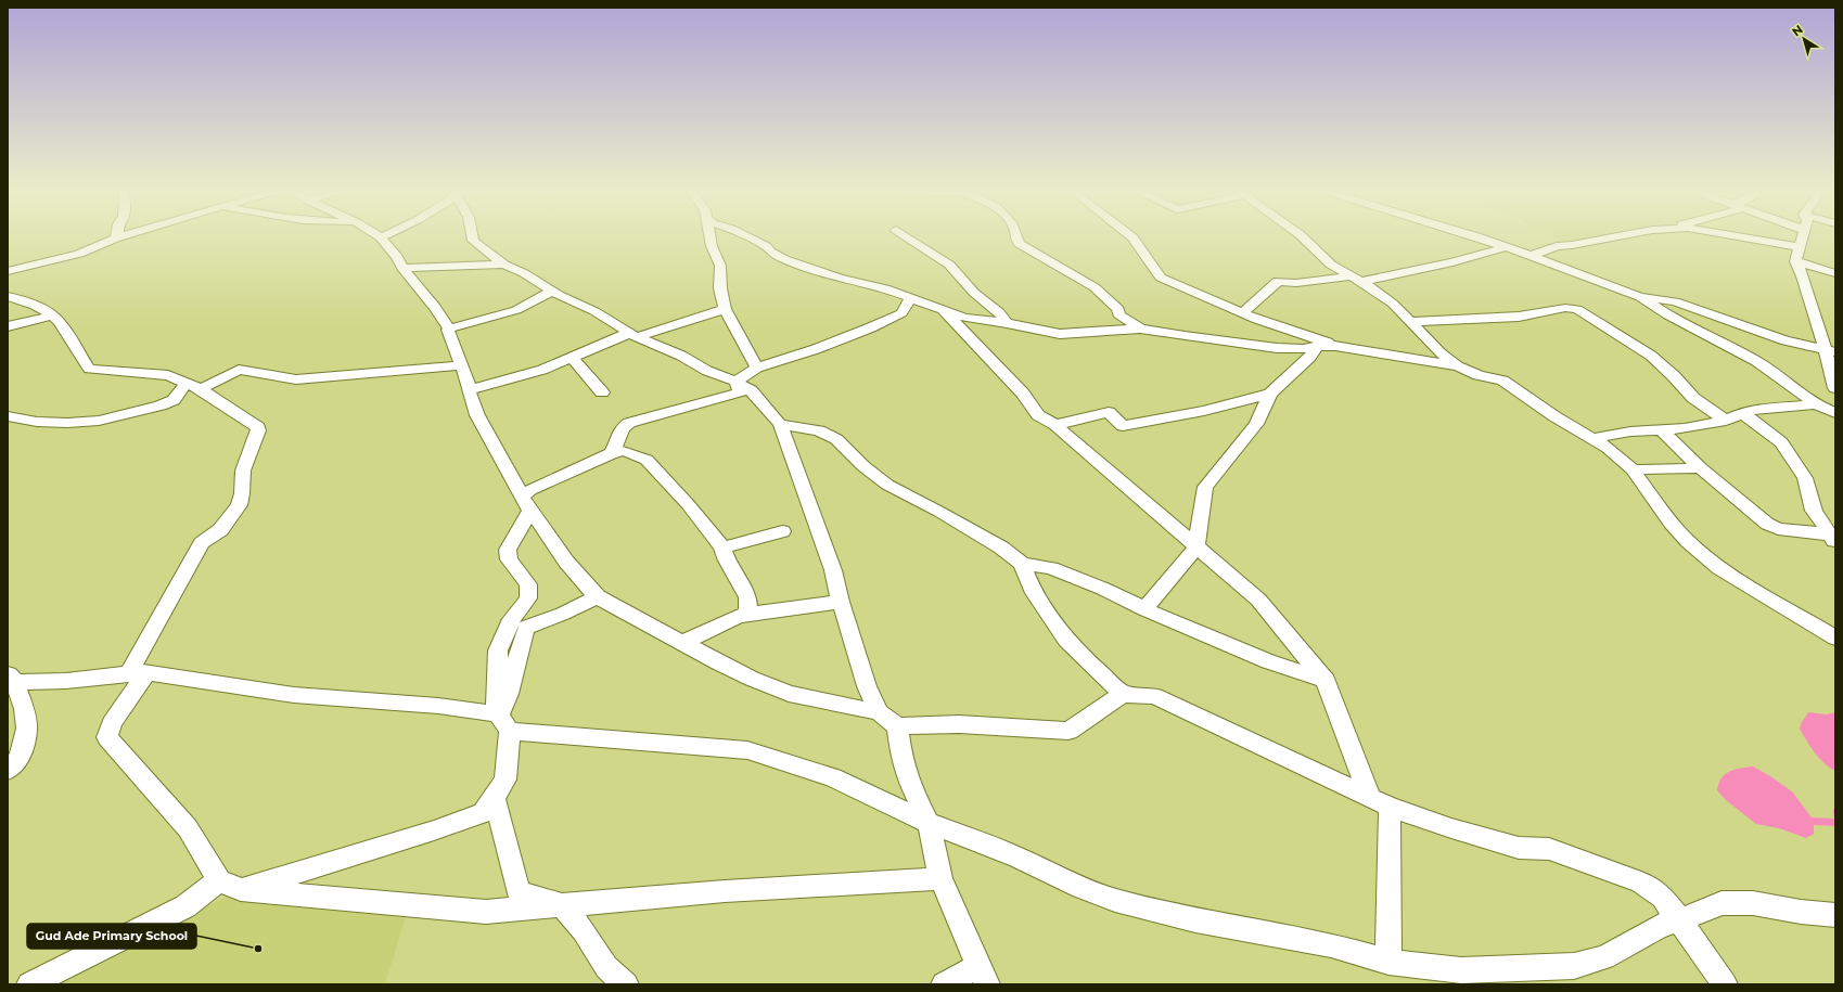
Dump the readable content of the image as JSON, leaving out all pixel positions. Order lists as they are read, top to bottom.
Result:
{
  "places": ["Gud Ade Primary School"],
  "north": "top left"
}
